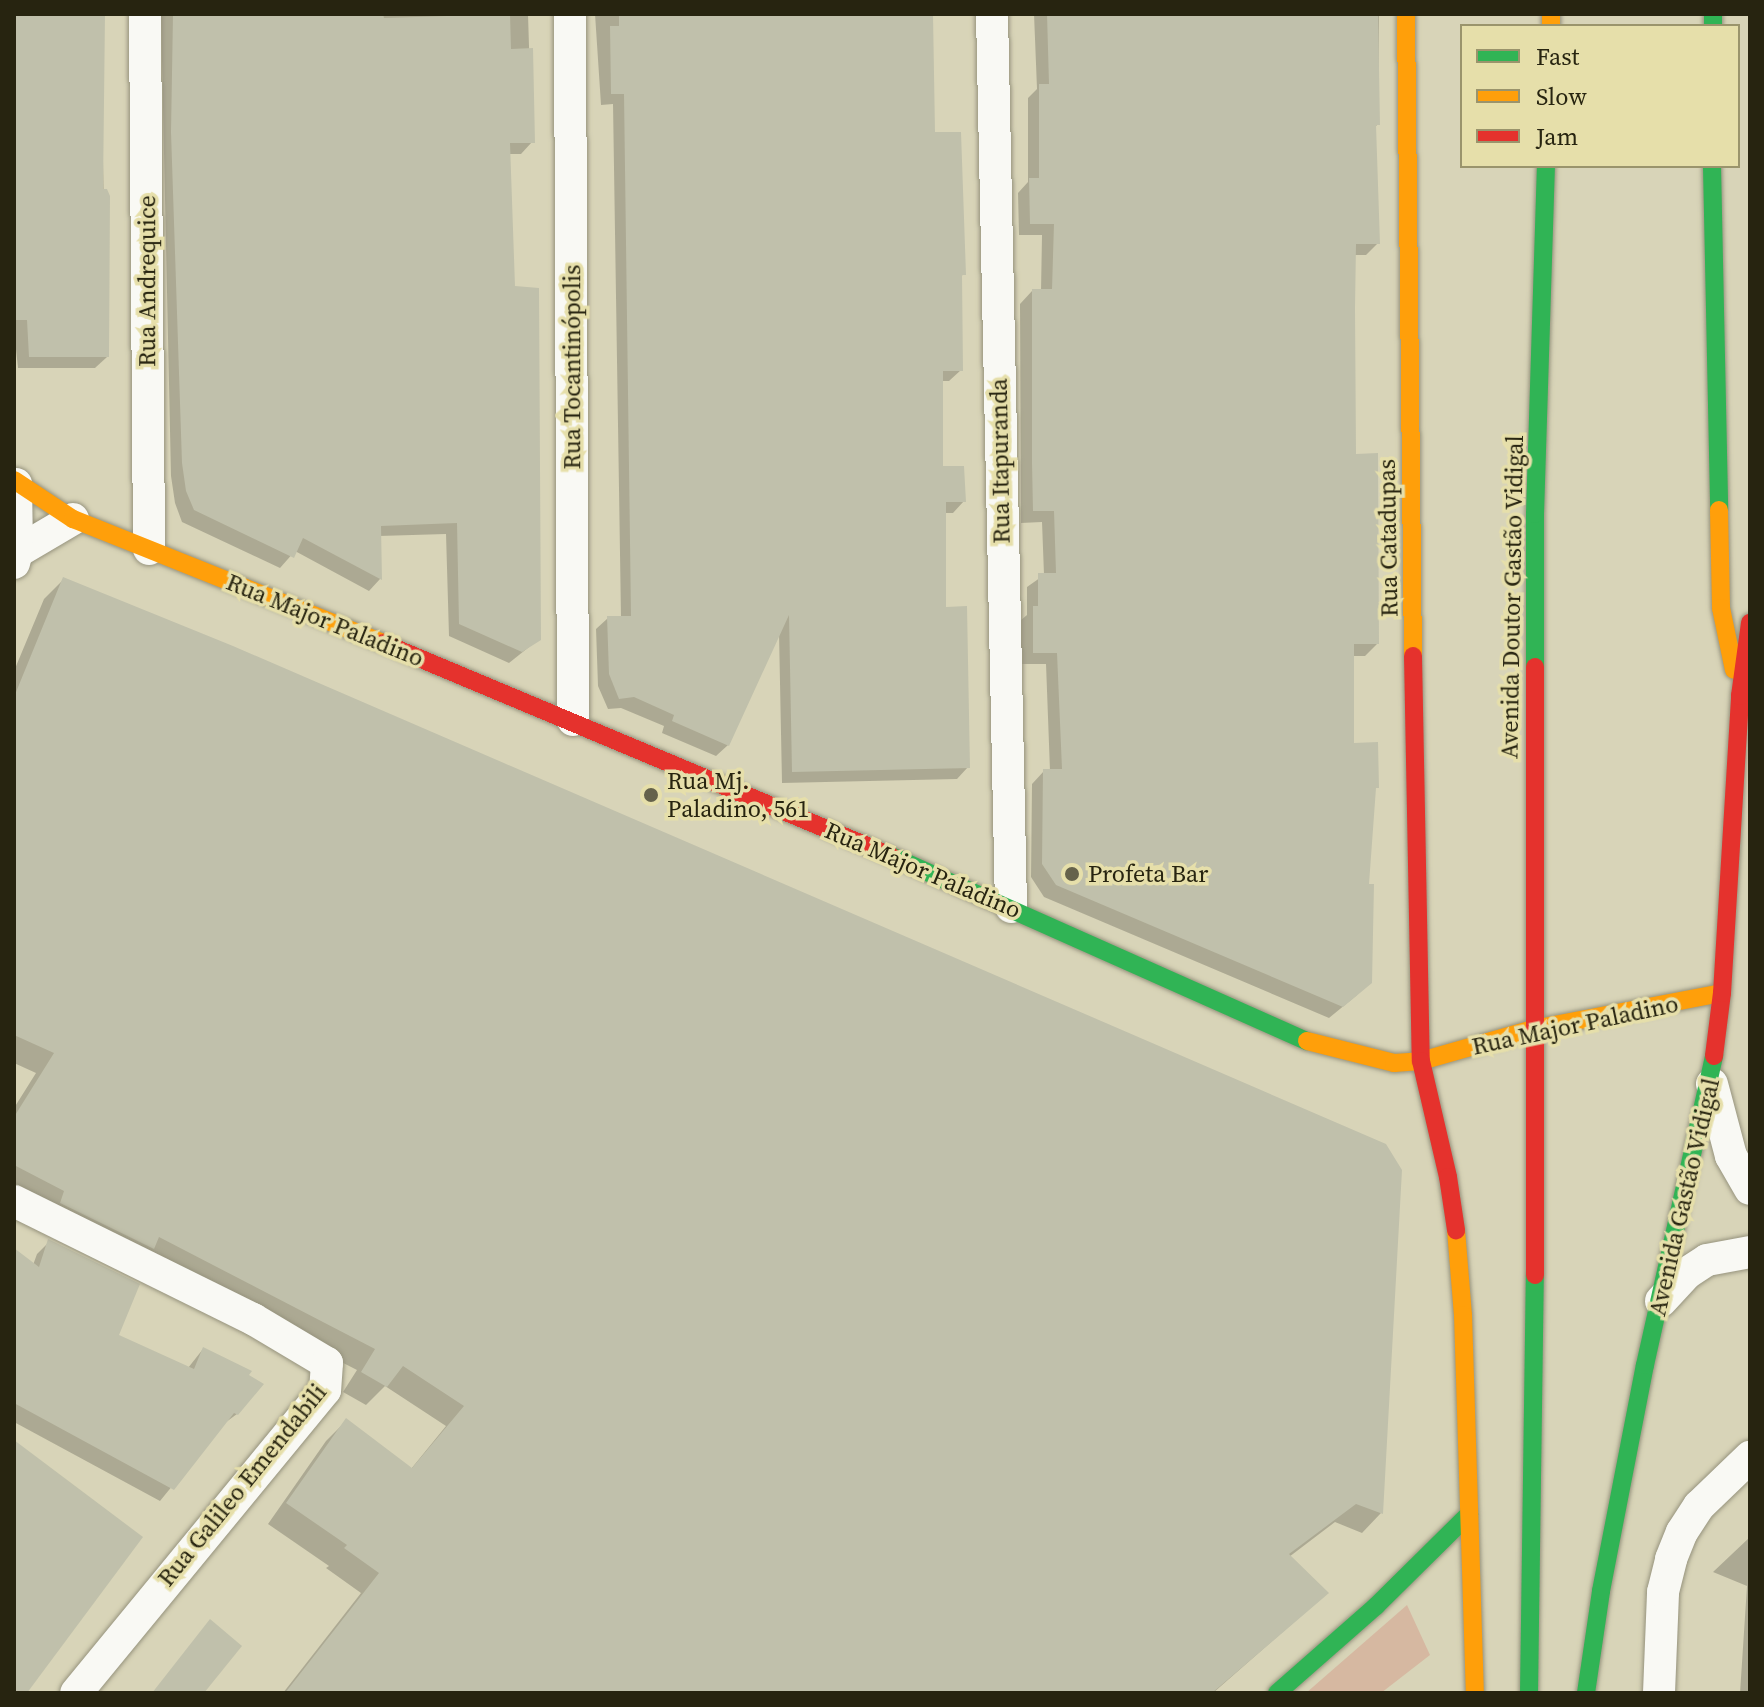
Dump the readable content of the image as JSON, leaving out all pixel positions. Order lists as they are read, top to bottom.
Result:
{
  "streets": {
    "main road": [
      "Rua Catadupas",
      "Avenida Doutor Gastão Vidigal",
      "Rua Major Paladino",
      "Avenida Gastão Vidigal"
    ],
    "street": [
      "Rua Andrequice",
      "Rua Tocantinópolis",
      "Rua Itapuranda",
      "Rua Galileo Emendabili"
    ]
  },
  "crossings": [
    ["Rua Andrequice", "Rua Major Paladino"],
    ["Rua Tocantinópolis", "Rua Major Paladino"],
    ["Rua Itapuranda", "Rua Major Paladino"],
    ["Rua Catadupas", "Rua Major Paladino"],
    ["Avenida Doutor Gastão Vidigal", "Rua Major Paladino"],
    ["Rua Major Paladino", "Avenida Gastão Vidigal"]
  ],
  "places": ["Rua Mj. Paladino, 561", "Profeta Bar"],
  "legend": ["Fast", "Slow", "Jam"]
}
